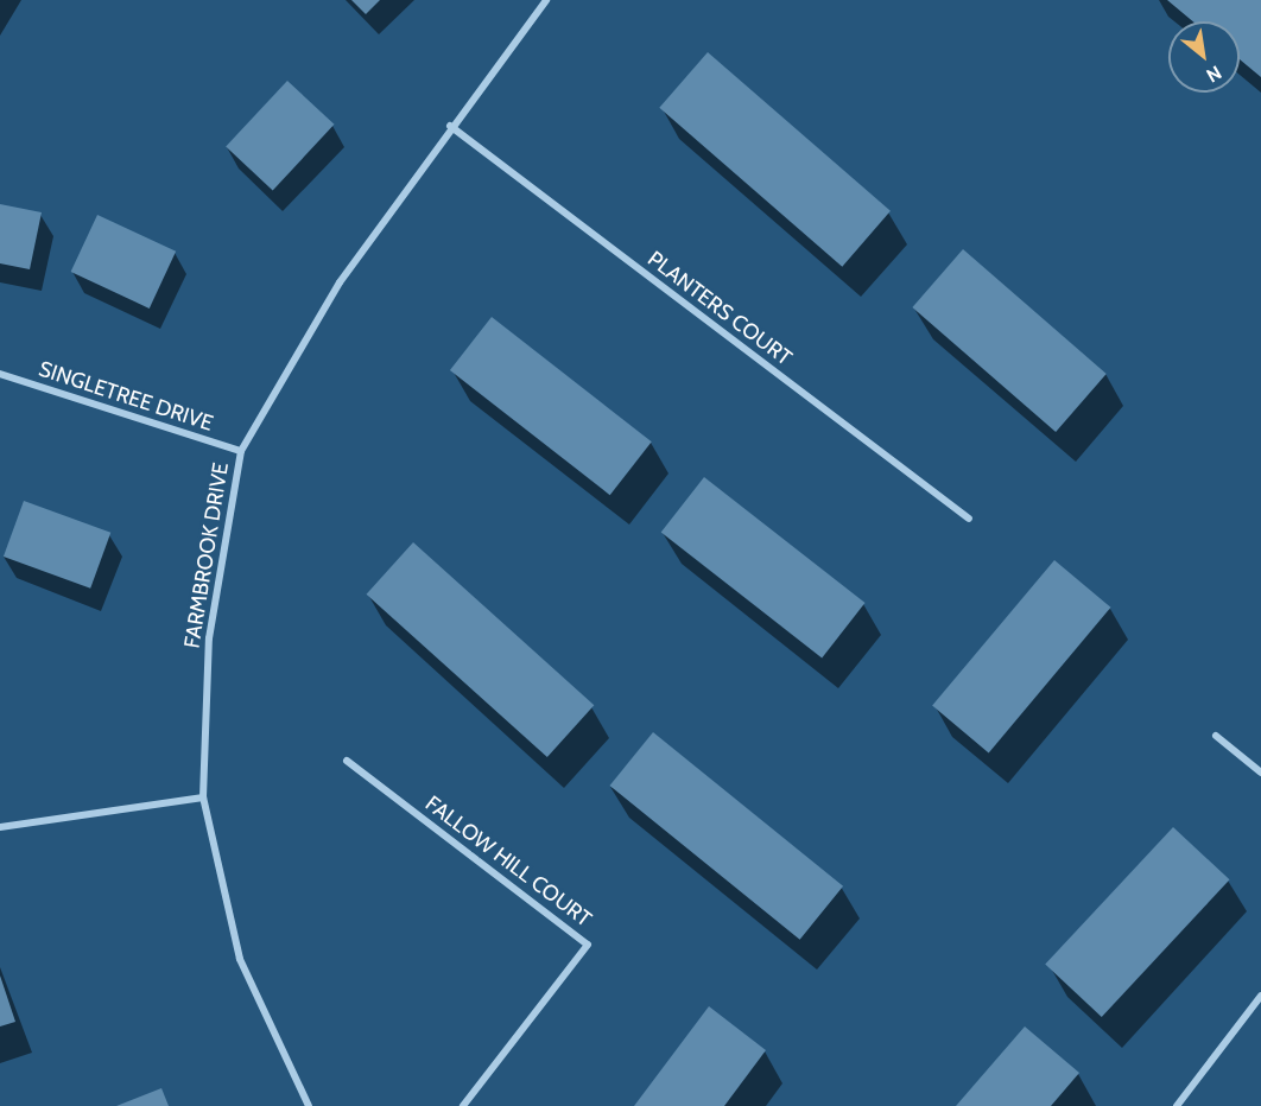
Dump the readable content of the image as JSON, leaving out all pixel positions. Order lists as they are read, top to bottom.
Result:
{
  "streets": {
    "street": [
      "PLANTERS COURT",
      "SINGLETREE DRIVE",
      "FARMBROOK DRIVE",
      "FALLOW HILL COURT"
    ]
  },
  "crossings": [
    ["PLANTERS COURT", "FARMBROOK DRIVE"],
    ["SINGLETREE DRIVE", "FARMBROOK DRIVE"]
  ],
  "north": "bottom right"
}
